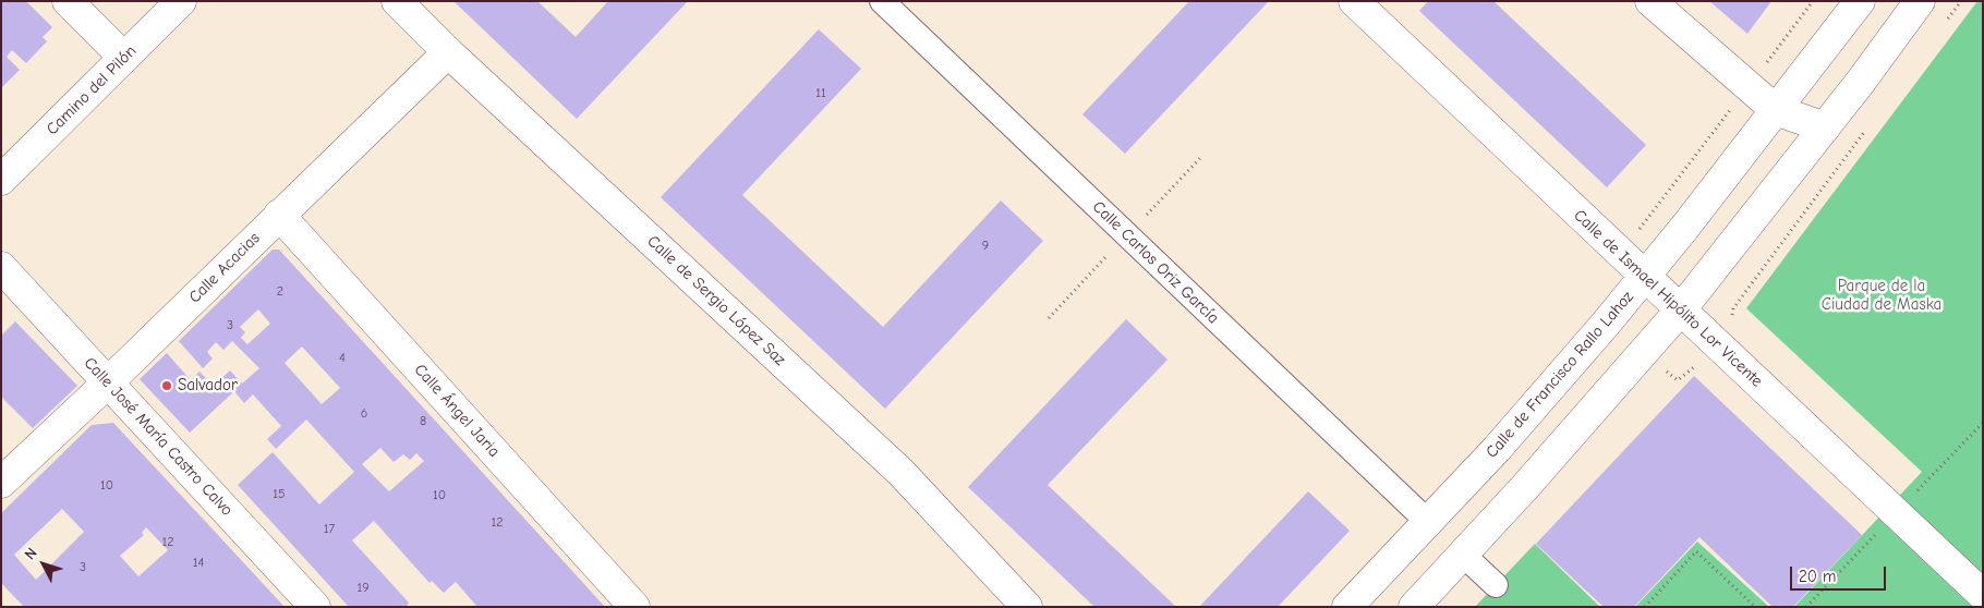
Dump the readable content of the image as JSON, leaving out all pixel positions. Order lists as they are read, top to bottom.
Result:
{
  "streets": {
    "street": [
      "Camino del Pilón",
      "Calle Carlos Oriz García",
      "Calle Acacias",
      "Calle de Ismael Hipólito Lor Vicente",
      "Calle de Sergio López Saz",
      "Calle de Francisco Rallo Lahoz",
      "Calle Ángel Jaria",
      "Calle José María Castro Calvo"
    ]
  },
  "crossings": [
    ["Calle Carlos Oriz García", "Calle de Francisco Rallo Lahoz"],
    ["Calle Acacias", "Calle de Sergio López Saz"],
    ["Calle Acacias", "Calle Ángel Jaria"],
    ["Calle Acacias", "Calle José María Castro Calvo"],
    ["Calle de Ismael Hipólito Lor Vicente", "Calle de Francisco Rallo Lahoz"]
  ],
  "parks": ["Parque de la Ciudad de Maska"],
  "places": ["Salvador"],
  "house_numbers": [
    "11",
    "9",
    "2",
    "3",
    "4",
    "6",
    "8",
    "10",
    "15",
    "10",
    "12",
    "17",
    "12",
    "14",
    "3",
    "19"
  ],
  "scale_bar": "20 m",
  "north": "top left"
}
